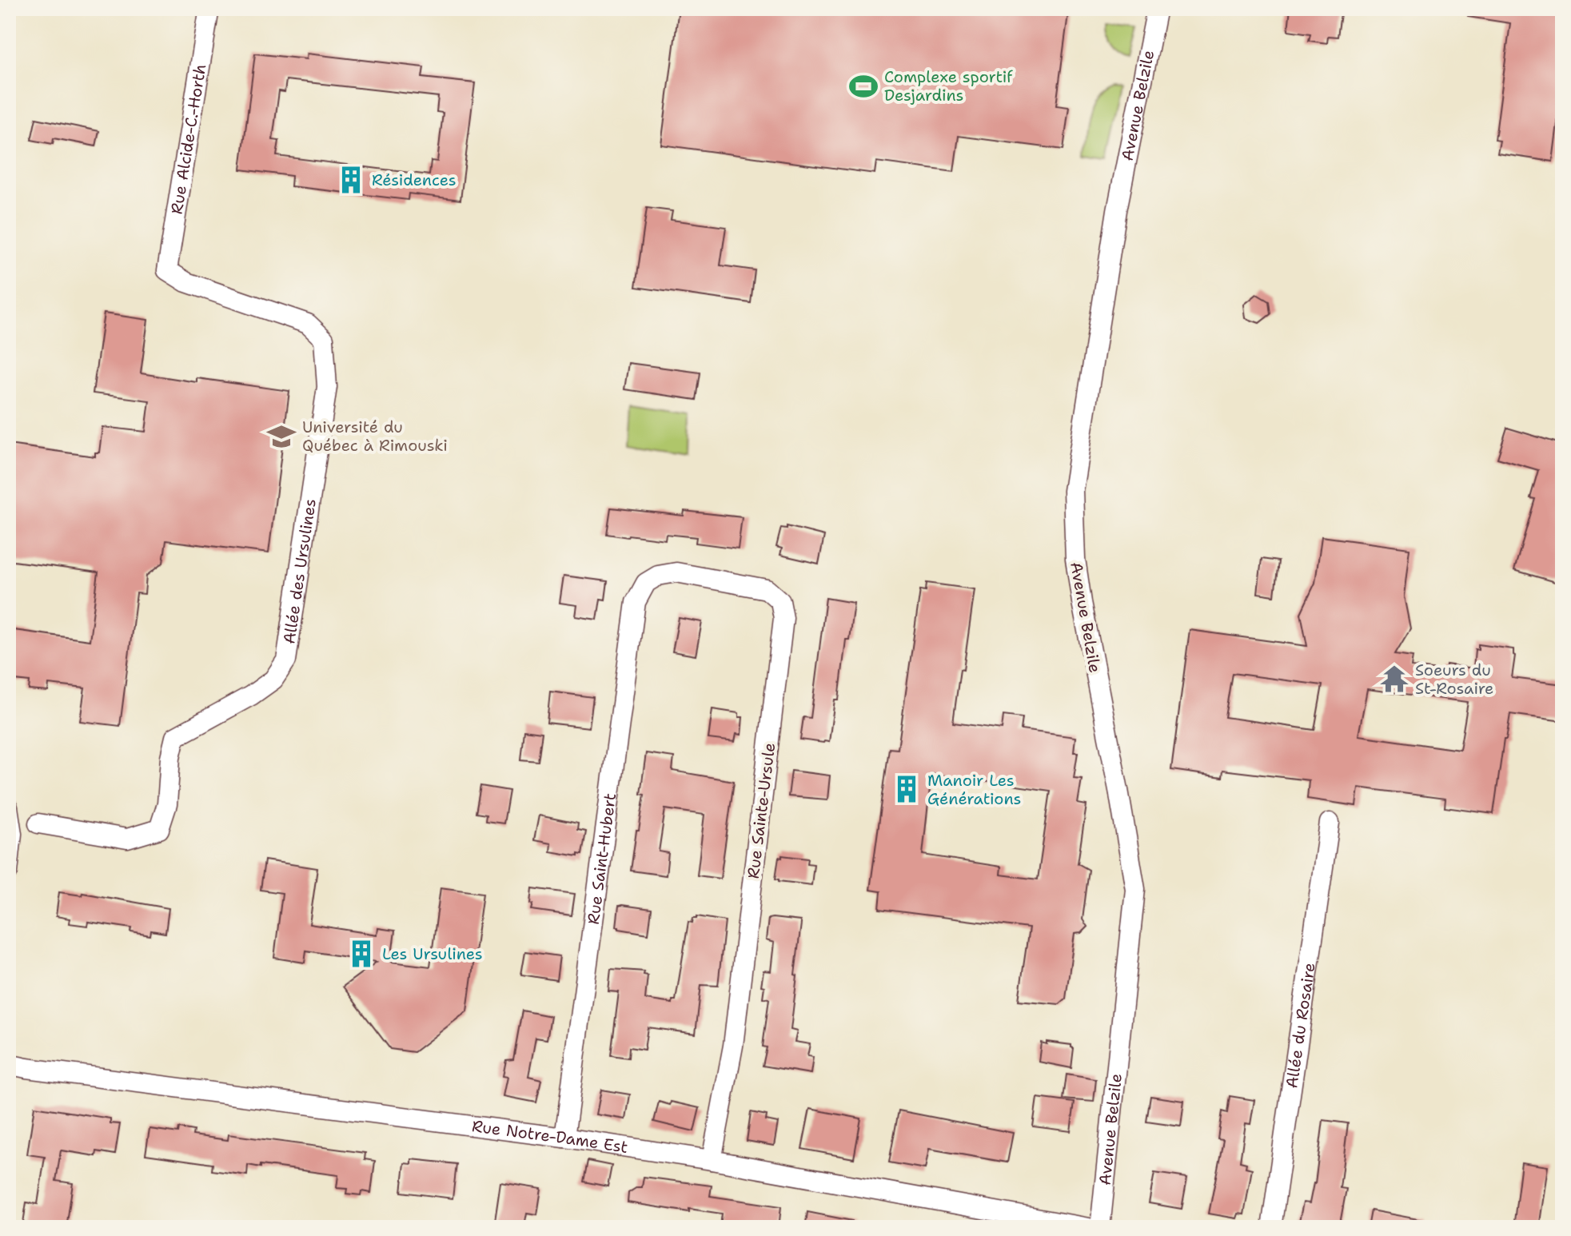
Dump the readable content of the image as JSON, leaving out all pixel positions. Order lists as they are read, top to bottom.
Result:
{
  "streets": {
    "street": [
      "Avenue Belzile",
      "Rue Alcide-C.-Horth",
      "Allée des Ursulines",
      "Rue Sainte-Ursule",
      "Rue Saint-Hubert",
      "Allée du Rosaire",
      "Rue Notre-Dame Est"
    ]
  },
  "crossings": [
    ["Rue Alcide-C.-Horth", "Allée des Ursulines"],
    ["Rue Sainte-Ursule", "Rue Saint-Hubert"],
    ["Rue Sainte-Ursule", "Rue Notre-Dame Est"],
    ["Rue Saint-Hubert", "Rue Notre-Dame Est"]
  ],
  "places": {
    "sports": ["Complexe sportif Desjardins"],
    "building": ["Résidences", "Manoir Les Générations", "Les Ursulines"],
    "school or university": ["Université du Québec à Rimouski"],
    "temple": ["Soeurs du St-Rosaire"]
  }
}
